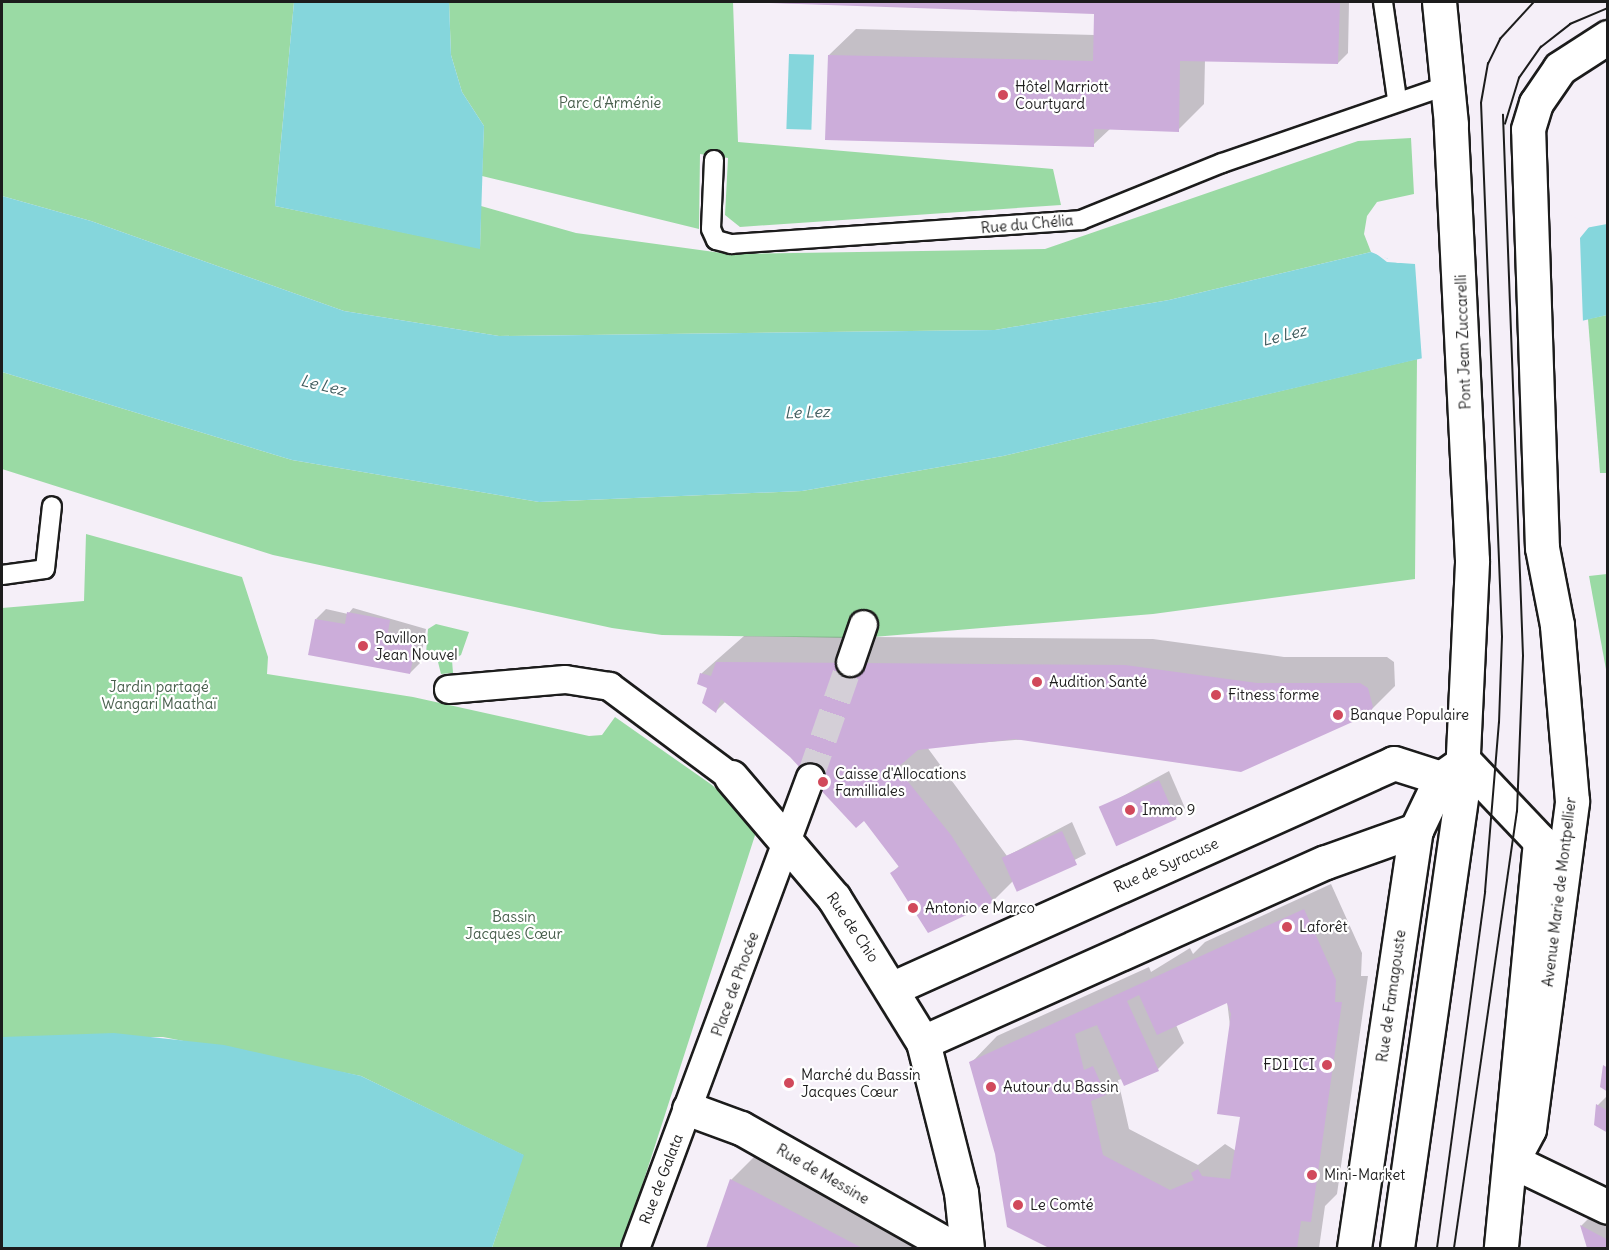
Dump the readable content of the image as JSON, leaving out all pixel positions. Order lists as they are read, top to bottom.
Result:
{
  "streets": {
    "street": [
      "Pont Jean Zuccarelli",
      "Rue de Syracuse",
      "Avenue Marie de Montpellier",
      "Rue de Chio",
      "Place de Phocée",
      "Rue de Famagouste",
      "Rue de Messine",
      "Rue de Galata"
    ],
    "lane": ["Rue du Chélia"]
  },
  "crossings": [
    ["Pont Jean Zuccarelli", "Rue de Syracuse"],
    ["Pont Jean Zuccarelli", "Avenue Marie de Montpellier"],
    ["Pont Jean Zuccarelli", "Rue de Famagouste"],
    ["Rue de Syracuse", "Avenue Marie de Montpellier"],
    ["Rue de Syracuse", "Rue de Chio"],
    ["Rue de Syracuse", "Rue de Famagouste"],
    ["Avenue Marie de Montpellier", "Rue de Famagouste"],
    ["Rue de Chio", "Place de Phocée"],
    ["Place de Phocée", "Rue de Messine"],
    ["Place de Phocée", "Rue de Galata"],
    ["Rue de Messine", "Rue de Galata"]
  ],
  "water": ["Le Lez"],
  "parks": ["Parc d'Arménie", "Jardin partagé Wangari Maathaï", "Bassin Jacques Cœur"],
  "places": [
    "Hôtel Marriott Courtyard",
    "Pavillon Jean Nouvel",
    "Audition Santé",
    "Fitness forme",
    "Banque Populaire",
    "Caisse d'Allocations Familliales",
    "Immo 9",
    "Antonio e Marco",
    "Laforêt",
    "FDI ICI",
    "Marché du Bassin Jacques Cœur",
    "Autour du Bassin",
    "Mini-Market",
    "Le Comté"
  ]
}
